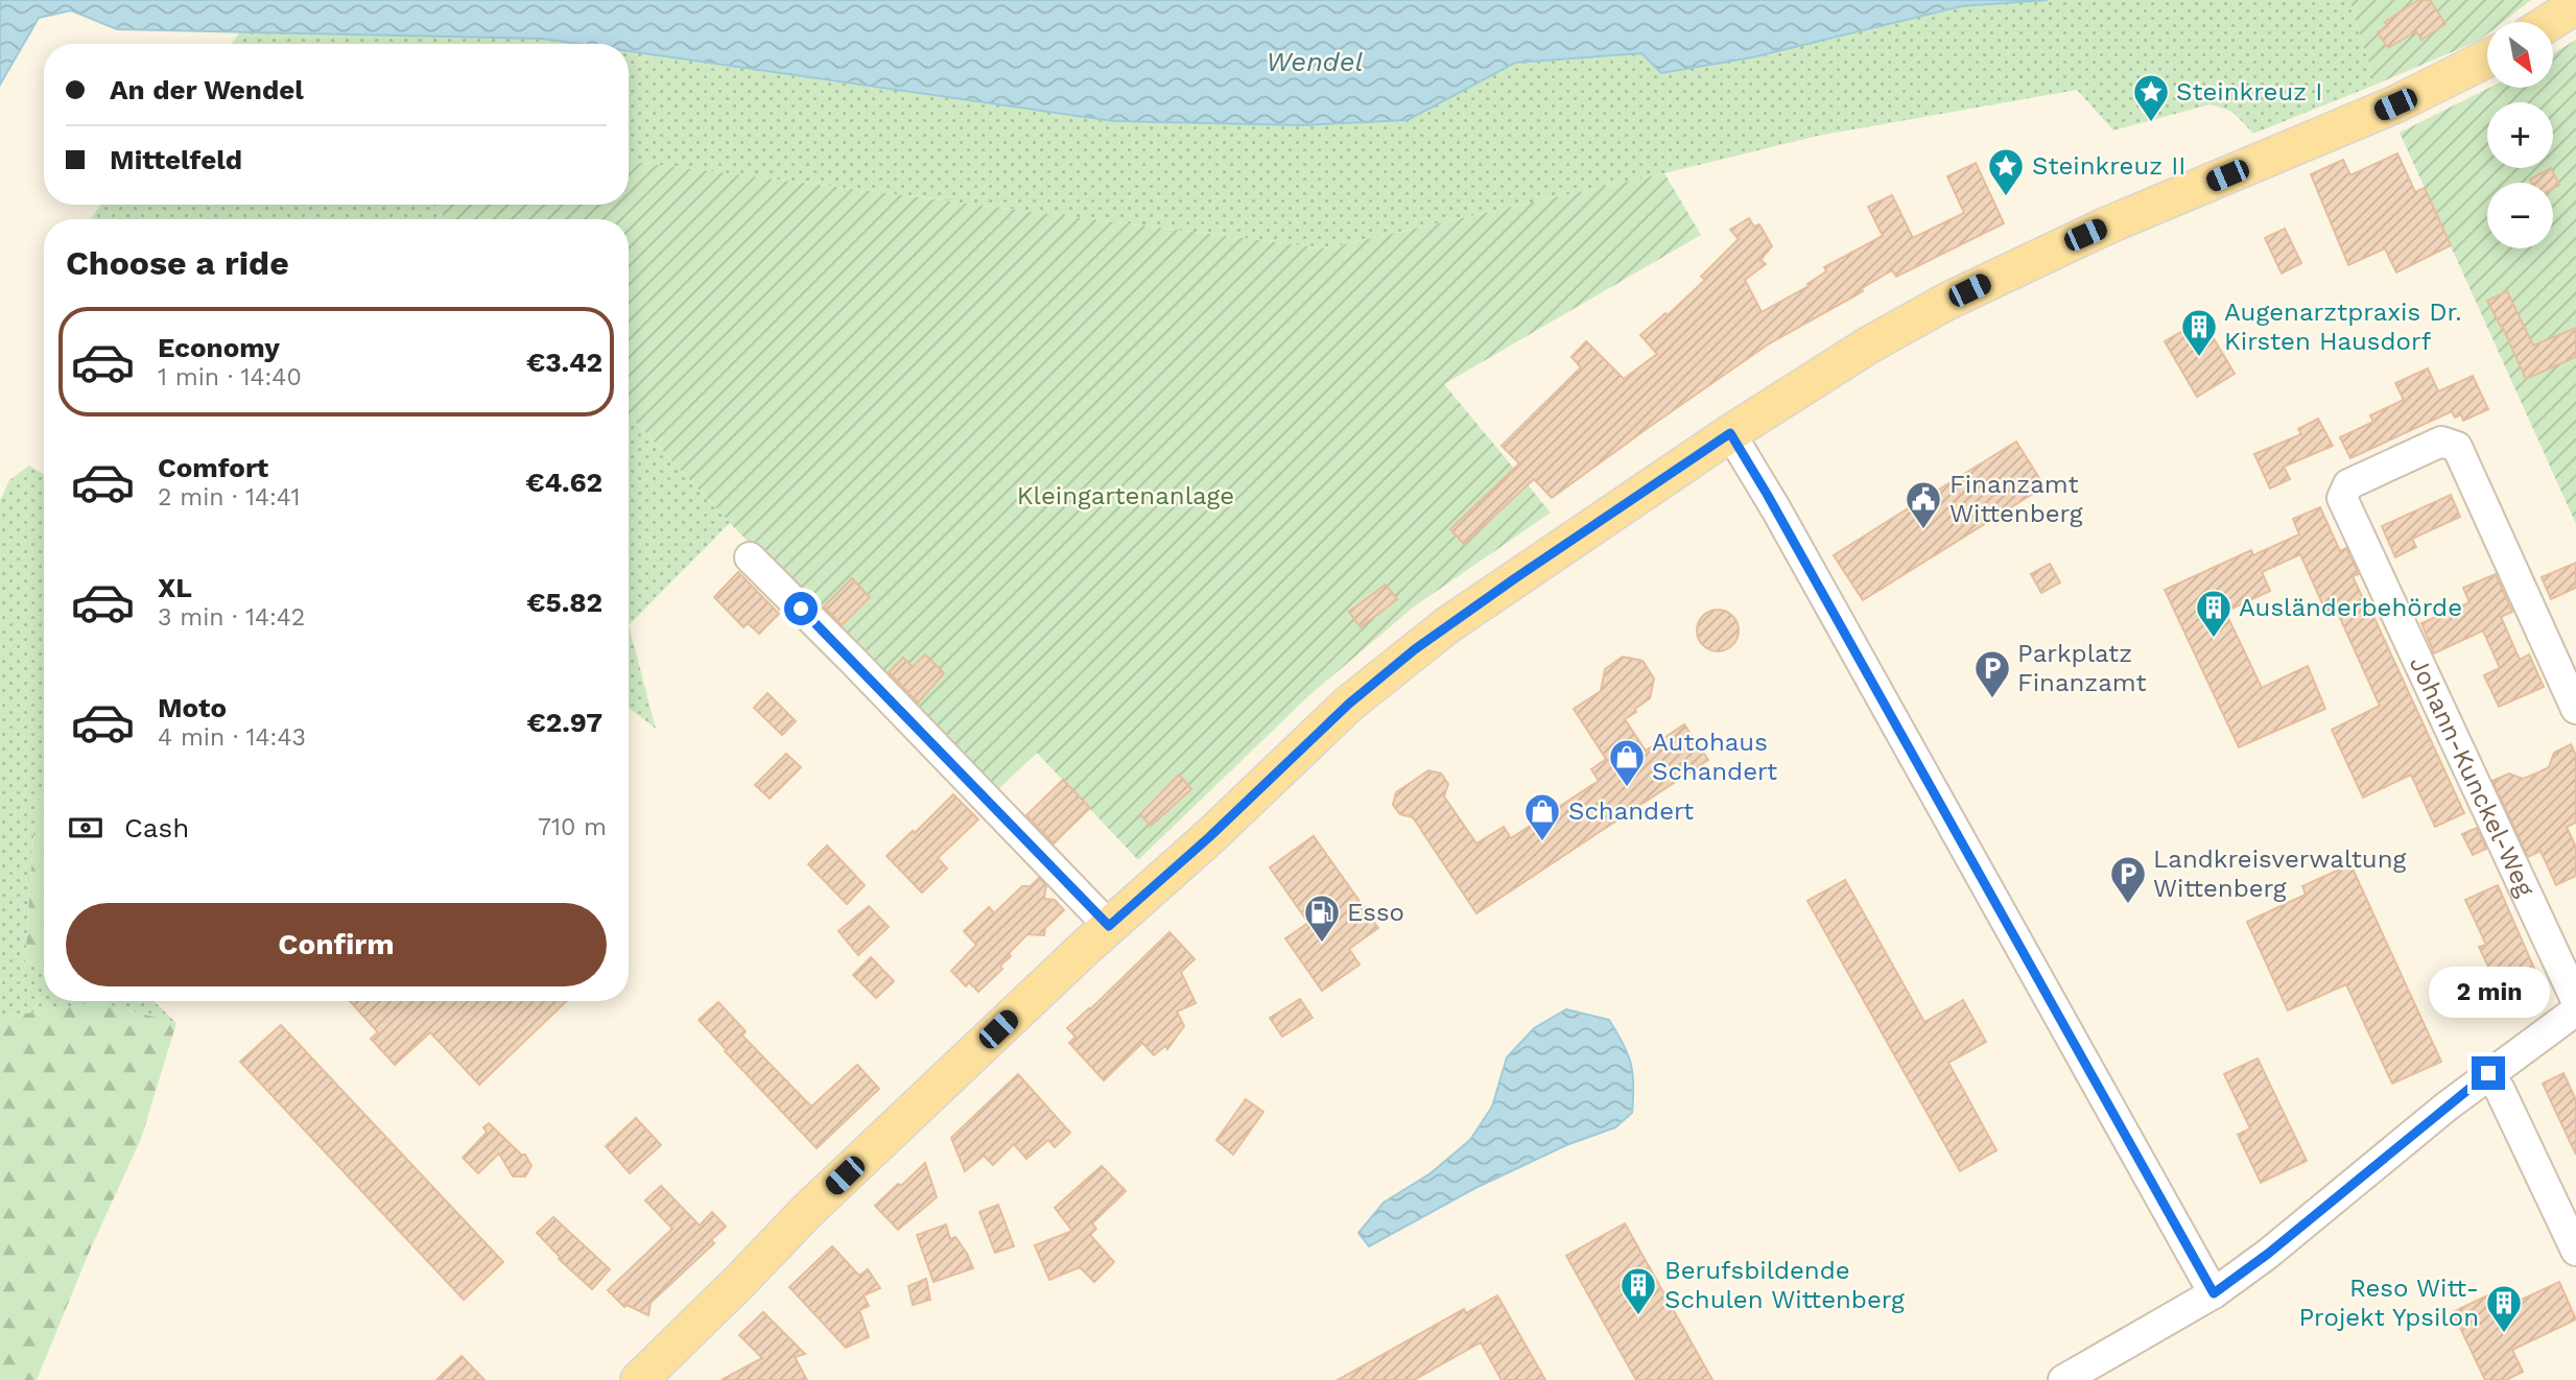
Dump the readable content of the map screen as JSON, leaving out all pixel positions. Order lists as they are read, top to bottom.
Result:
{
  "streets": {
    "street": ["Johann-Kunckel-Weg"]
  },
  "water": ["Wendel"],
  "parks": ["Kleingartenanlage"],
  "places": {
    "place": ["Steinkreuz I", "Steinkreuz II"],
    "building": [
      "Augenarztpraxis Dr. Kirsten Hausdorf",
      "Ausländerbehörde",
      "Berufsbildende Schulen Wittenberg",
      "Reso Witt- Projekt Ypsilon"
    ],
    "public building": ["Finanzamt Wittenberg"],
    "parking": ["Parkplatz Finanzamt", "Landkreisverwaltung Wittenberg"],
    "shop": ["Autohaus Schandert", "Schandert"],
    "fuel station": ["Esso"]
  },
  "north": "bottom right",
  "page": {
    "map_buttons": ["+", "−"],
    "banner": ["An der Wendel", "Mittelfeld"],
    "heading": "Choose a ride",
    "list": [
      {
        "name": "Economy",
        "note": "1 min · 14:40",
        "value": "€3.42"
      },
      {
        "name": "Comfort",
        "note": "2 min · 14:41",
        "value": "€4.62"
      },
      {
        "name": "XL",
        "note": "3 min · 14:42",
        "value": "€5.82"
      },
      {
        "name": "Moto",
        "note": "4 min · 14:43",
        "value": "€2.97"
      }
    ],
    "pay": ["Cash", "710 m"],
    "buttons": "Confirm",
    "bubble": "2 min"
  }
}
